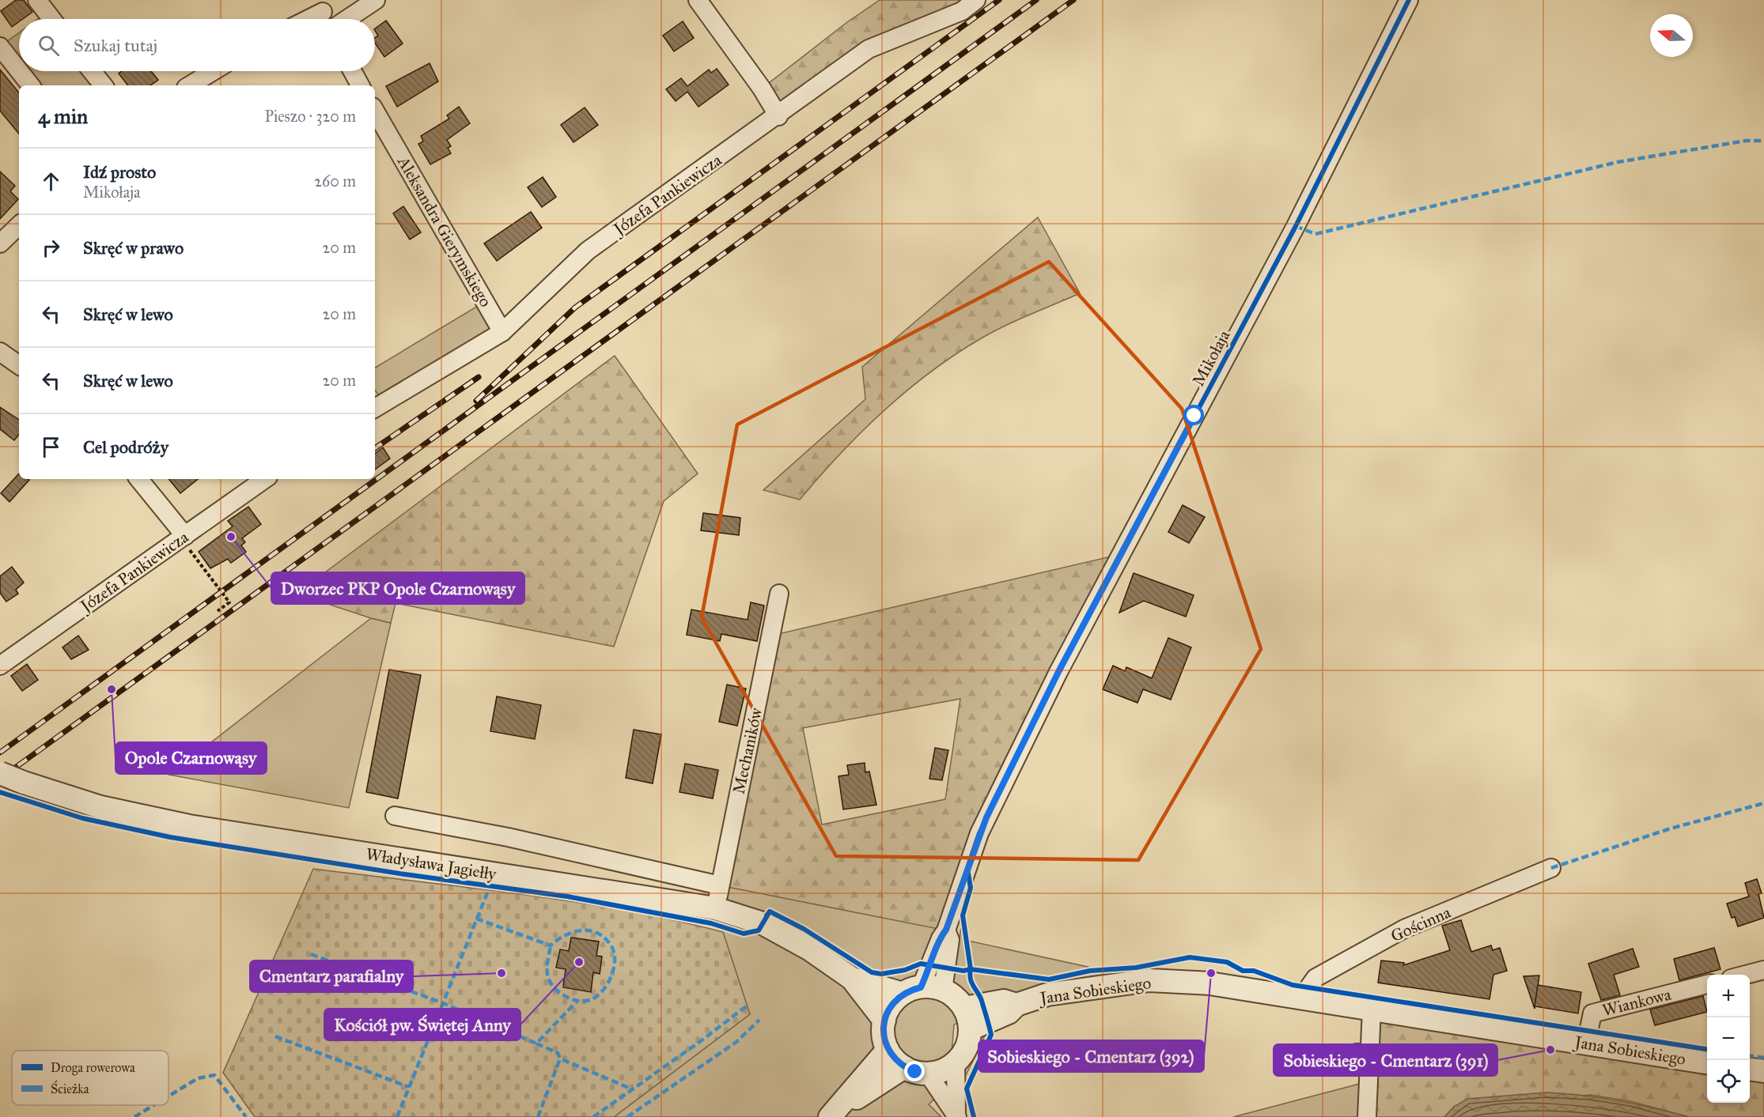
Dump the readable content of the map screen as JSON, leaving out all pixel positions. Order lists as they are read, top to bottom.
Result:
{
  "streets": {
    "street": [
      "Józefa Pankiewicza",
      "Aleksandra Gierymskiego",
      "Mikołaja",
      "Mechaników",
      "Władysława Jagiełły",
      "Gościnna",
      "Jana Sobieskiego",
      "Wiankowa"
    ]
  },
  "crossings": [
    ["Józefa Pankiewicza", "Aleksandra Gierymskiego"],
    ["Mikołaja", "Władysława Jagiełły"],
    ["Mikołaja", "Jana Sobieskiego"],
    ["Mechaników", "Władysława Jagiełły"],
    ["Władysława Jagiełły", "Jana Sobieskiego"],
    ["Gościnna", "Jana Sobieskiego"],
    ["Jana Sobieskiego", "Wiankowa"]
  ],
  "places": [
    "Dworzec PKP Opole Czarnowąsy",
    "Opole Czarnowąsy",
    "Kościół pw. Świętej Anny",
    "Cmentarz parafialny",
    "Sobieskiego - Cmentarz (392)",
    "Sobieskiego - Cmentarz (391)"
  ],
  "legend": ["Droga rowerowa", "Ścieżka"],
  "north": "left",
  "page": {
    "search": "Szukaj tutaj",
    "heading": ["4 min", "Pieszo · 320 m"],
    "list": [
      ["Idź prosto", "Mikołaja", "260 m"],
      ["Skręć w prawo", "20 m"],
      ["Skręć w lewo", "20 m"],
      ["Skręć w lewo", "20 m"],
      "Cel podróży"
    ],
    "map_buttons": ["+", "−"]
  }
}
